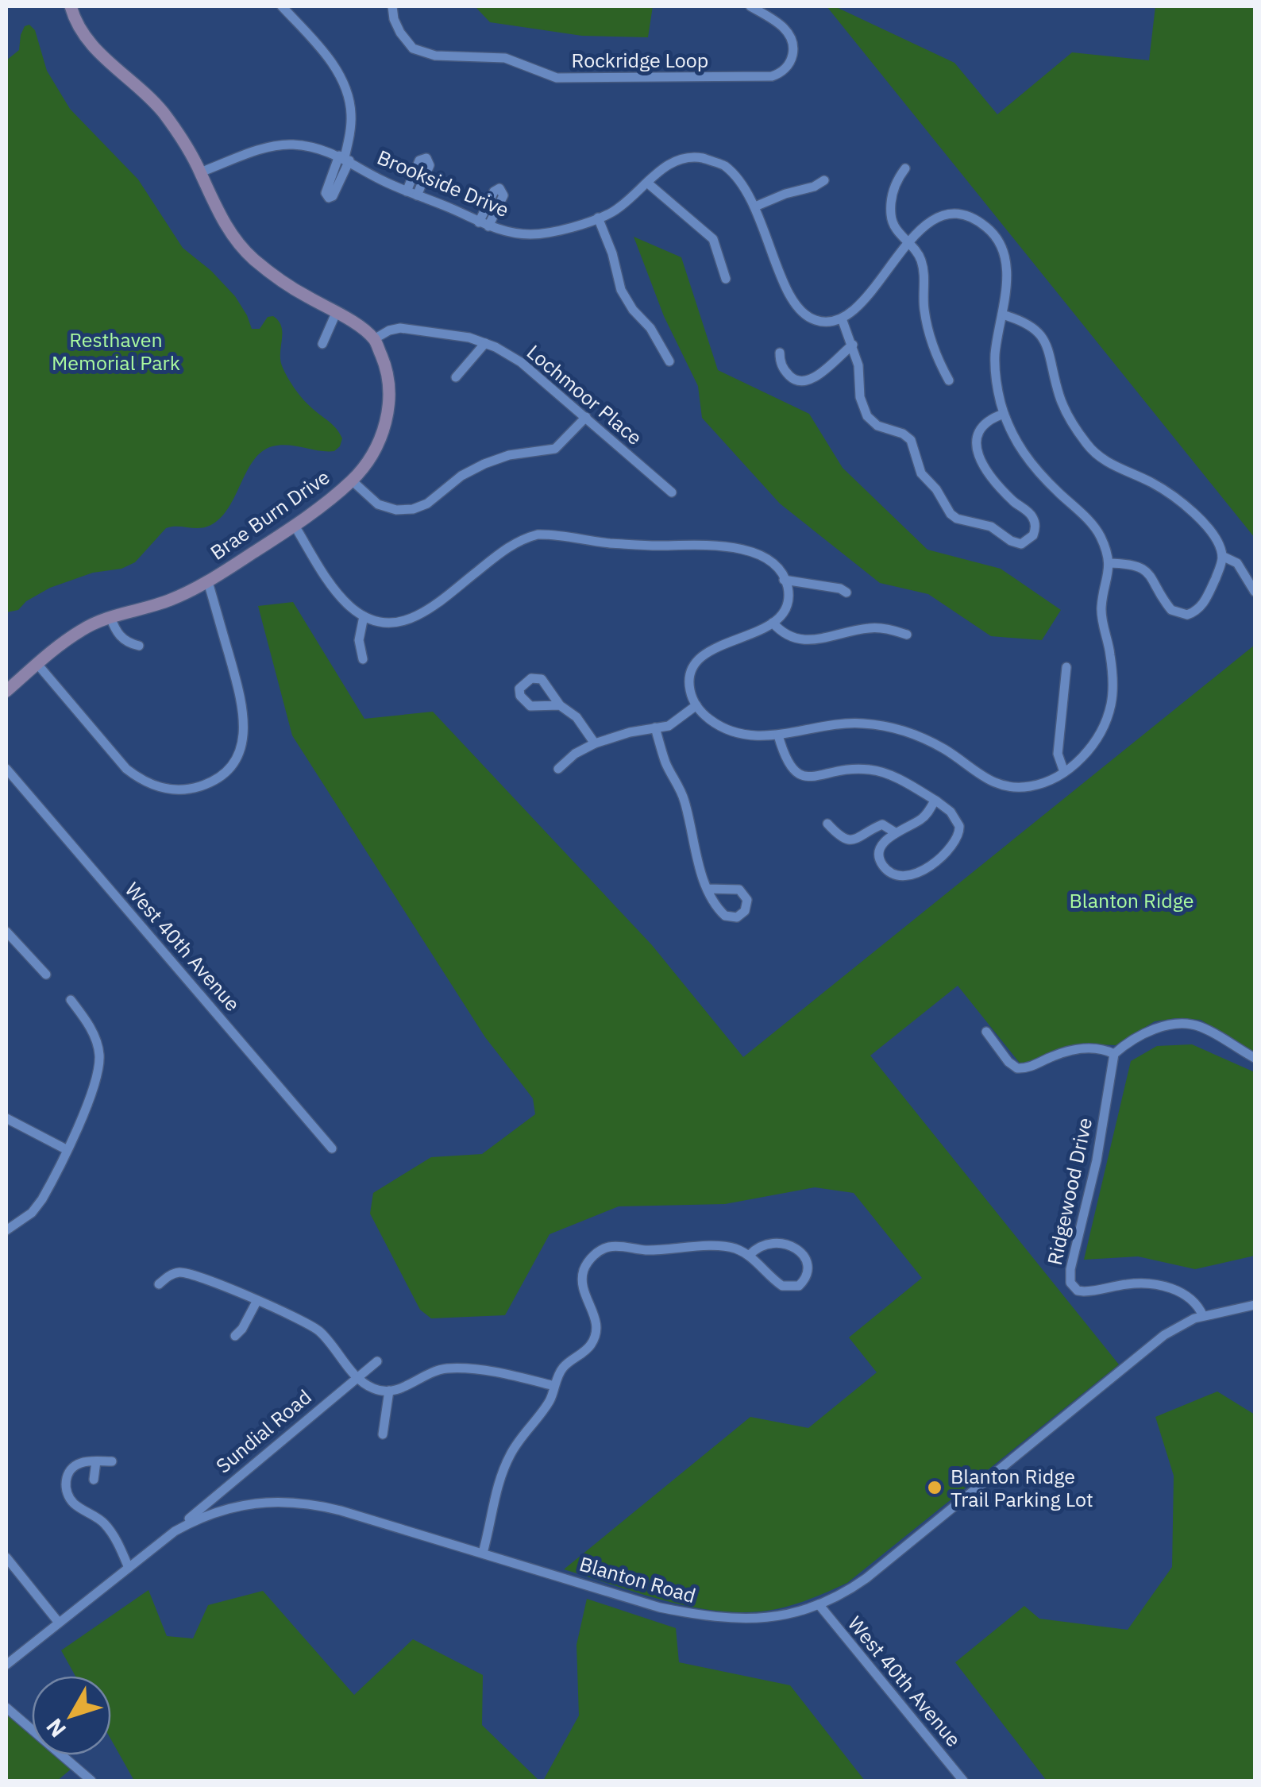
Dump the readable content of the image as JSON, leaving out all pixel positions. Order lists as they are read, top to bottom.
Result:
{
  "streets": {
    "street": [
      "Rockridge Loop",
      "Brookside Drive",
      "Lochmoor Place",
      "Brae Burn Drive",
      "West 40th Avenue",
      "Ridgewood Drive",
      "Sundial Road",
      "Blanton Road"
    ]
  },
  "crossings": [
    ["Lochmoor Place", "Brae Burn Drive"],
    ["West 40th Avenue", "Blanton Road"],
    ["Ridgewood Drive", "Blanton Road"],
    ["Sundial Road", "Blanton Road"]
  ],
  "parks": ["Resthaven Memorial Park", "Blanton Ridge"],
  "places": ["Blanton Ridge Trail Parking Lot"],
  "north": "bottom left"
}
